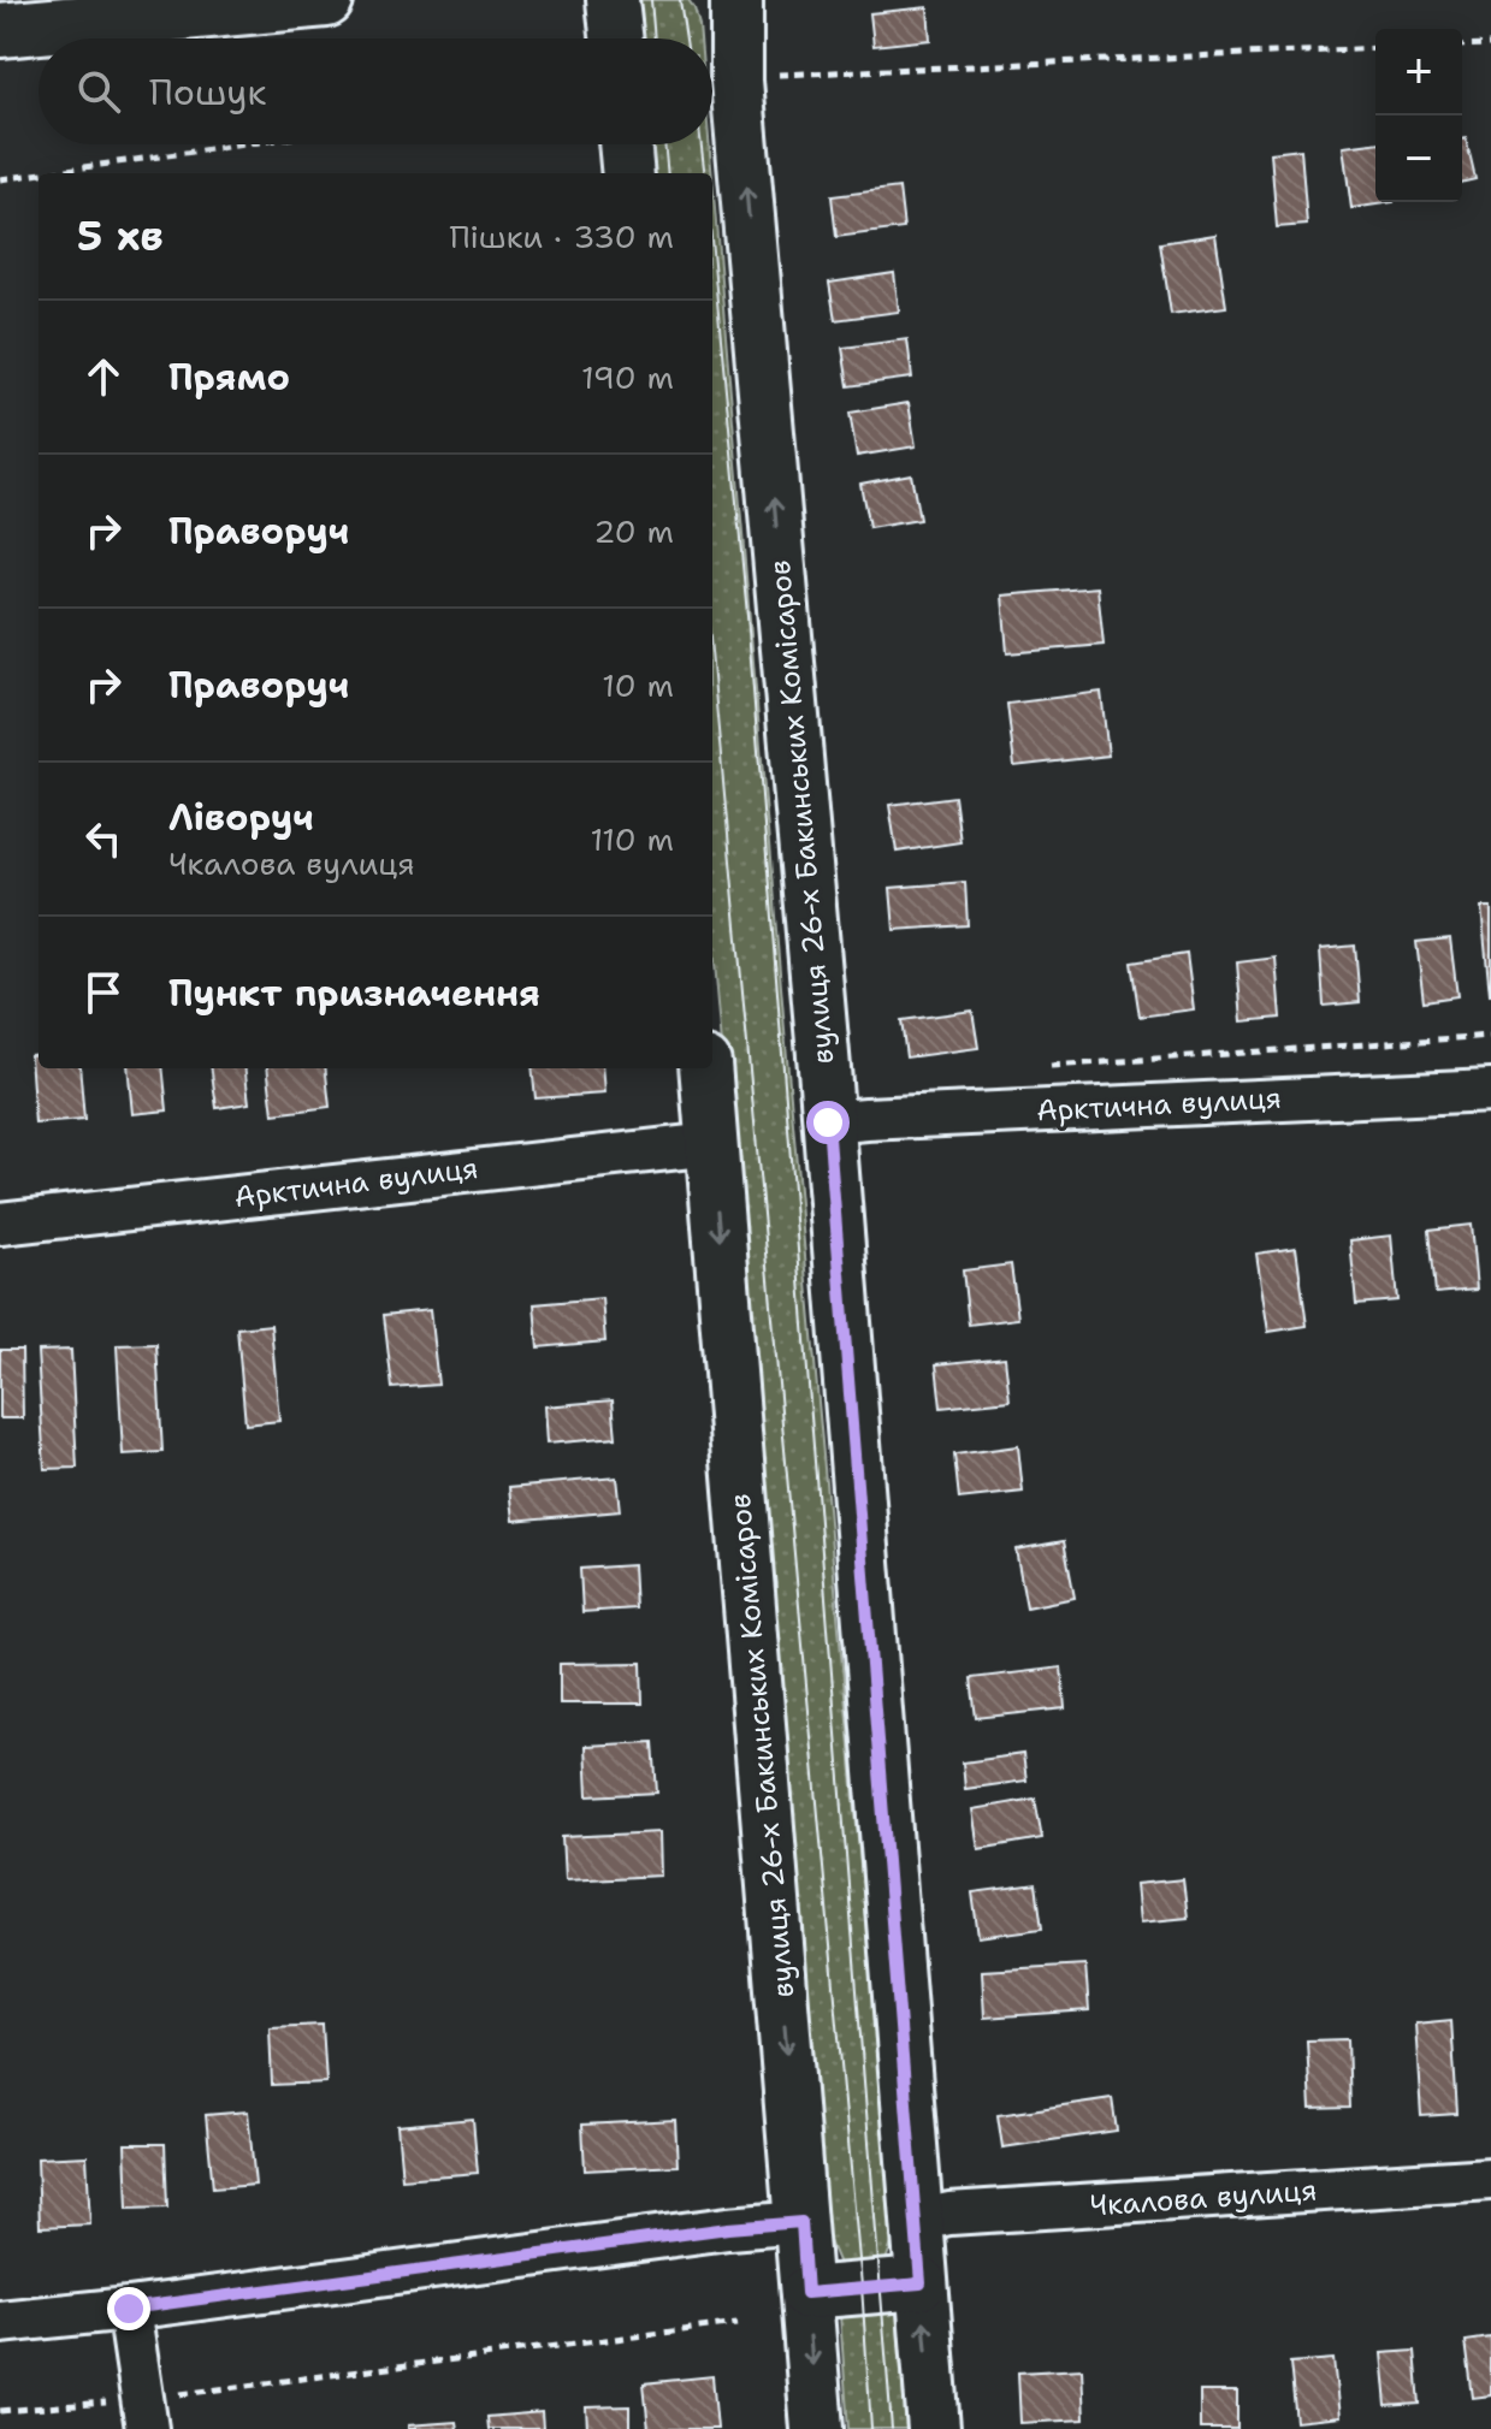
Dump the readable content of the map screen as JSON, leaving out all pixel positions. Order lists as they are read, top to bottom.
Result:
{
  "streets": {
    "street": ["вулиця 26-х Бакинських Комісаров", "Арктична вулиця", "Чкалова вулиця"]
  },
  "crossings": [
    ["вулиця 26-х Бакинських Комісаров", "Арктична вулиця"],
    ["вулиця 26-х Бакинських Комісаров", "Чкалова вулиця"]
  ],
  "page": {
    "map_buttons": ["+", "−"],
    "search": "Пошук",
    "heading": ["5 хв", "Пішки · 330 m"],
    "list": [
      ["Прямо", "190 m"],
      ["Праворуч", "20 m"],
      ["Праворуч", "10 m"],
      ["Ліворуч", "Чкалова вулиця", "110 m"],
      "Пункт призначення"
    ]
  }
}
